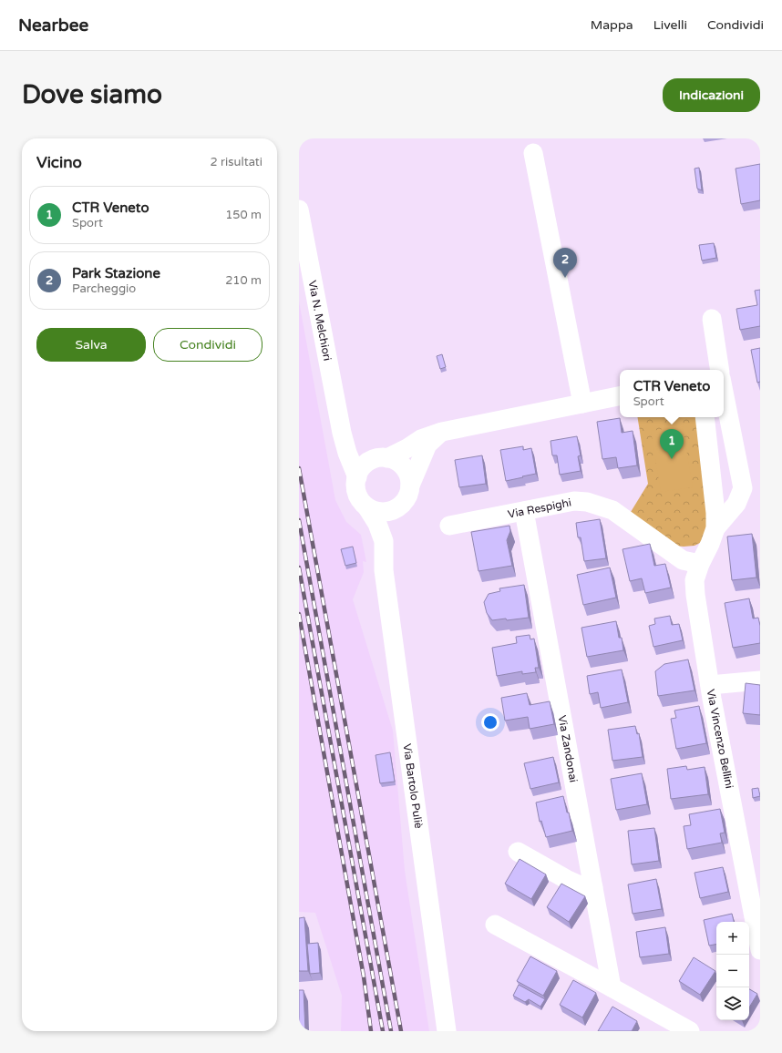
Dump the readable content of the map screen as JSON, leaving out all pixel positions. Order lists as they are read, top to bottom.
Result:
{
  "streets": {
    "street": [
      "Via N. Melchiori",
      "Via Respighi",
      "Via Vincenzo Bellini",
      "Via Zandonai",
      "Via Bartolo Puliè"
    ]
  },
  "crossings": [
    ["Via N. Melchiori", "Via Bartolo Puliè"],
    ["Via Respighi", "Via Vincenzo Bellini"],
    ["Via Respighi", "Via Zandonai"]
  ],
  "page": {
    "header": "Nearbee",
    "nav": ["Mappa", "Livelli", "Condividi"],
    "buttons": [
      "Indicazioni",
      ["Salva", "Condividi"]
    ],
    "title": "Dove siamo",
    "heading": ["Vicino", "2 risultati"],
    "list": [
      {
        "mark": "1",
        "name": "CTR Veneto",
        "note": "Sport",
        "value": "150 m"
      },
      {
        "mark": "2",
        "name": "Park Stazione",
        "note": "Parcheggio",
        "value": "210 m"
      }
    ],
    "pins": ["2", "1"],
    "popup": ["CTR Veneto", "Sport"],
    "map_buttons": ["+", "−"]
  }
}
